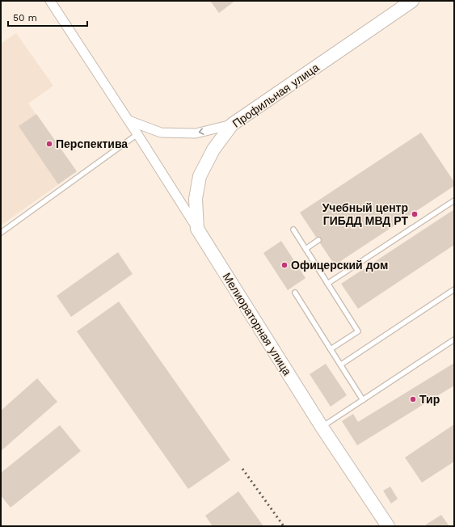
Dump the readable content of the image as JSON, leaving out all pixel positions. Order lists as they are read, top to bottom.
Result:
{
  "streets": {
    "street": ["Профильная улица", "Мелиораторная улица"]
  },
  "crossings": [
    ["Профильная улица", "Мелиораторная улица"]
  ],
  "places": [
    "Перспектива",
    "Учебный центр ГИБДД МВД РТ",
    "Офицерский дом",
    "Тир"
  ],
  "scale_bar": "50 m"
}
